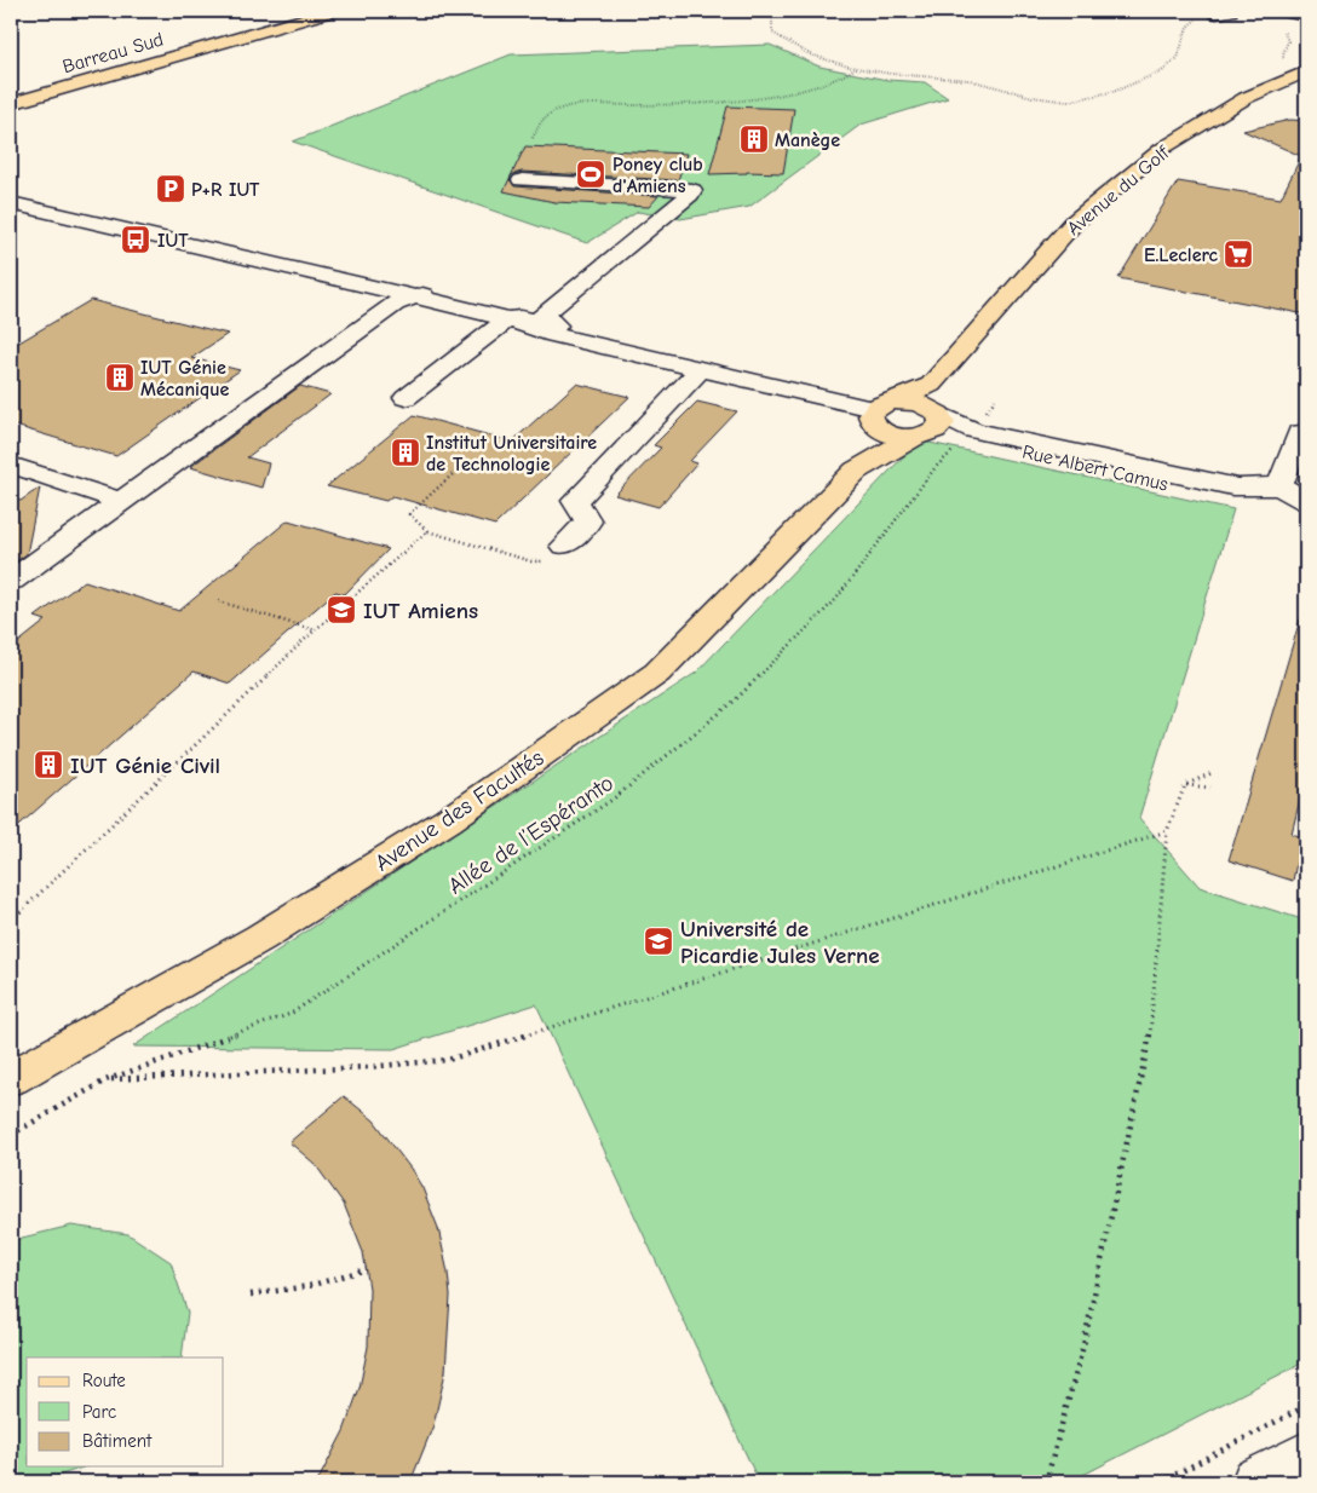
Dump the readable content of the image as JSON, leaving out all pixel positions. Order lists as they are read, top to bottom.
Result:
{
  "streets": {
    "main road": ["Barreau Sud", "Avenue du Golf", "Avenue des Facultés"],
    "street": ["Rue Albert Camus"],
    "path": ["Allée de l’Espéranto"]
  },
  "crossings": [
    ["Rue Albert Camus", "Avenue des Facultés"],
    ["Rue Albert Camus", "Allée de l’Espéranto"]
  ],
  "places": {
    "building": [
      "Manège",
      "IUT Génie Mécanique",
      "Institut Universitaire de Technologie",
      "IUT Génie Civil"
    ],
    "sports": ["Poney club d'Amiens"],
    "parking": ["P+R IUT"],
    "bus stop": ["IUT"],
    "supermarket": ["E.Leclerc"],
    "school or university": ["IUT Amiens", "Université de Picardie Jules Verne"]
  },
  "legend": ["Route", "Parc", "Bâtiment"]
}
